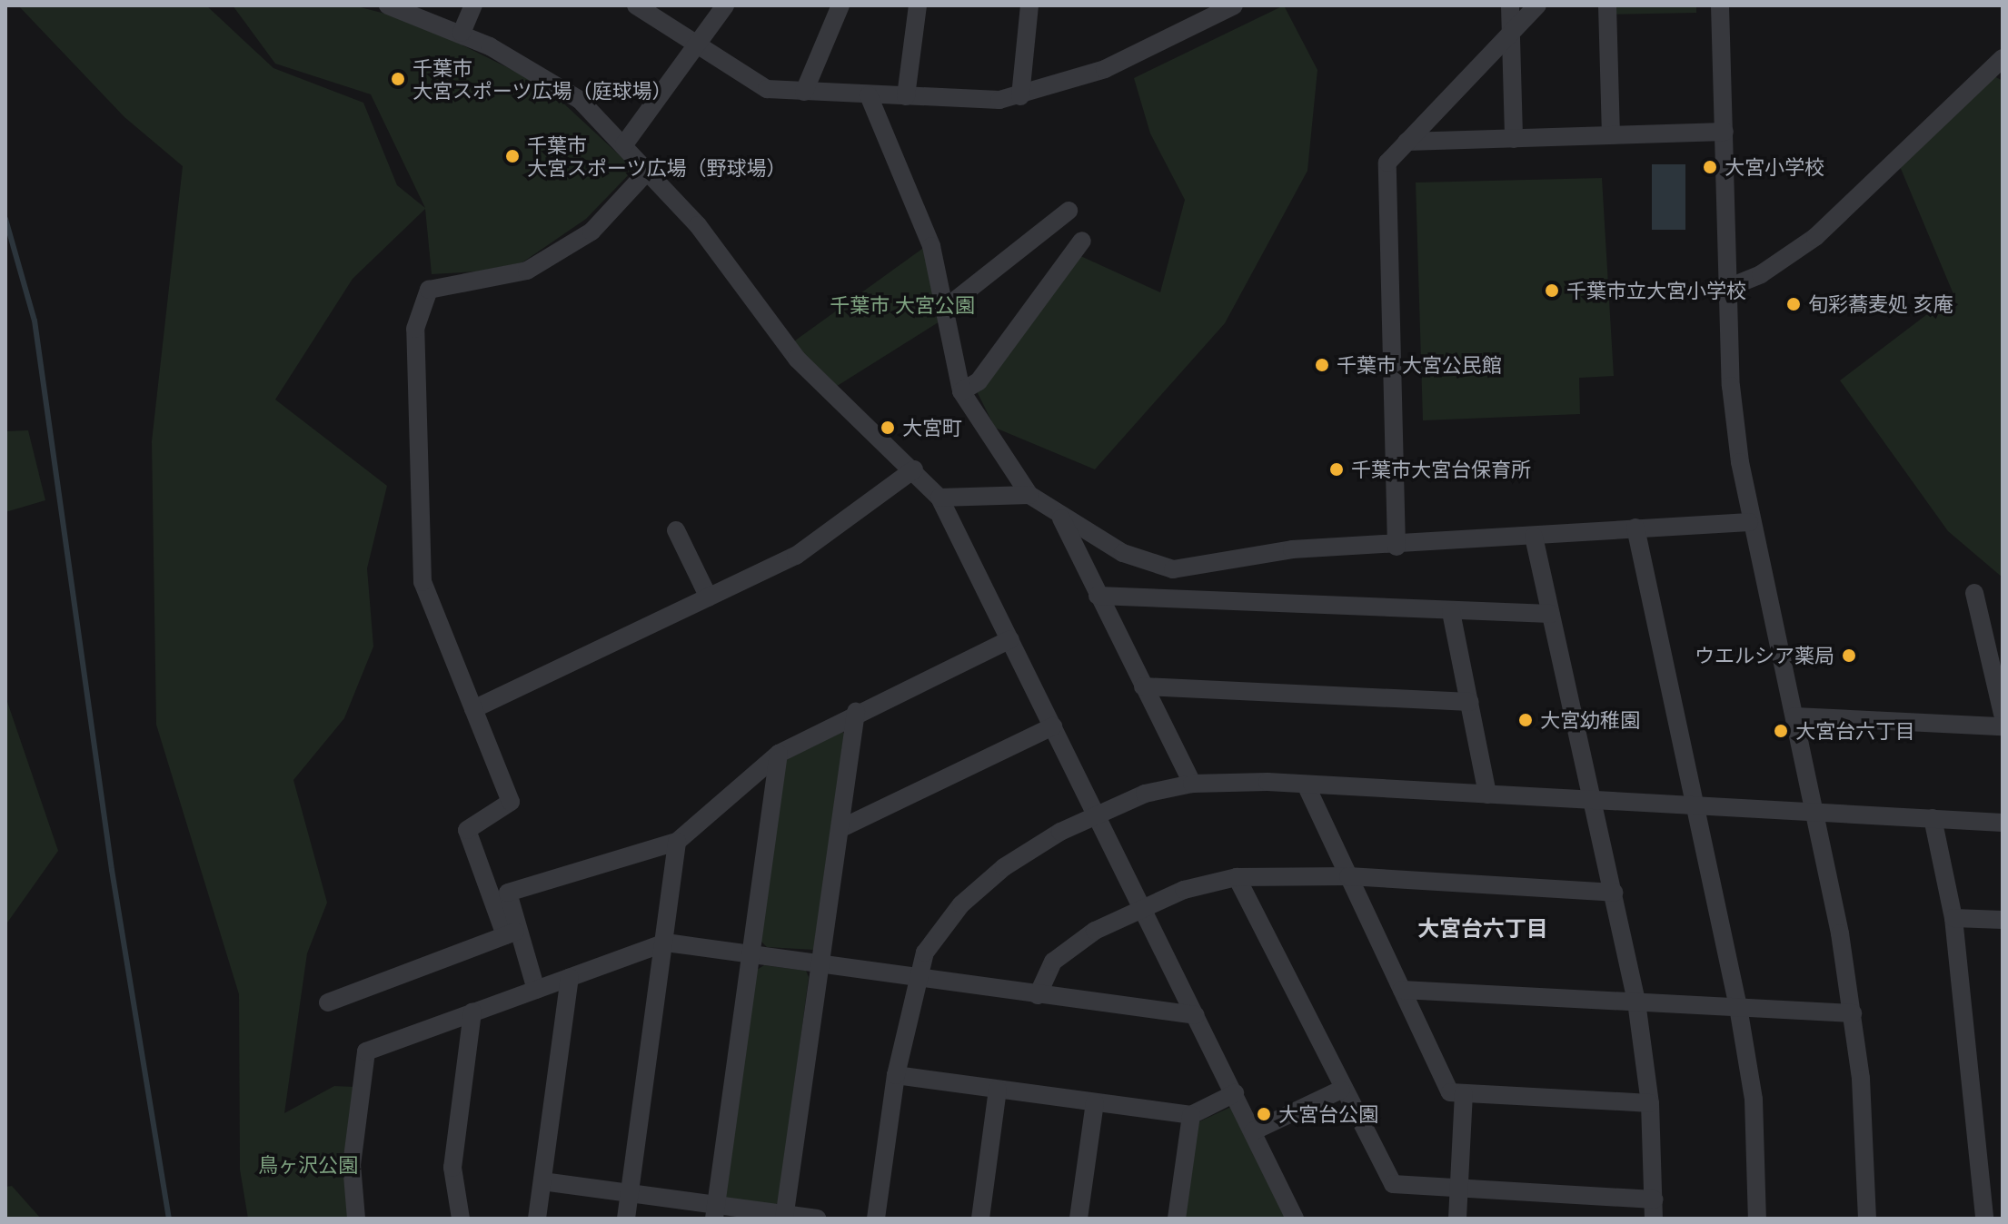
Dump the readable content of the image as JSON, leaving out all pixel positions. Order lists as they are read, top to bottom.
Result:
{
  "districts": ["大宮台六丁目"],
  "parks": ["千葉市 大宮公園", "鳥ヶ沢公園"],
  "places": [
    "千葉市 大宮スポーツ広場（庭球場）",
    "千葉市 大宮スポーツ広場（野球場）",
    "大宮小学校",
    "千葉市立大宮小学校",
    "旬彩蕎麦処 亥庵",
    "千葉市 大宮公民館",
    "大宮町",
    "千葉市大宮台保育所",
    "ウエルシア薬局",
    "大宮幼稚園",
    "大宮台六丁目",
    "大宮台公園"
  ]
}
